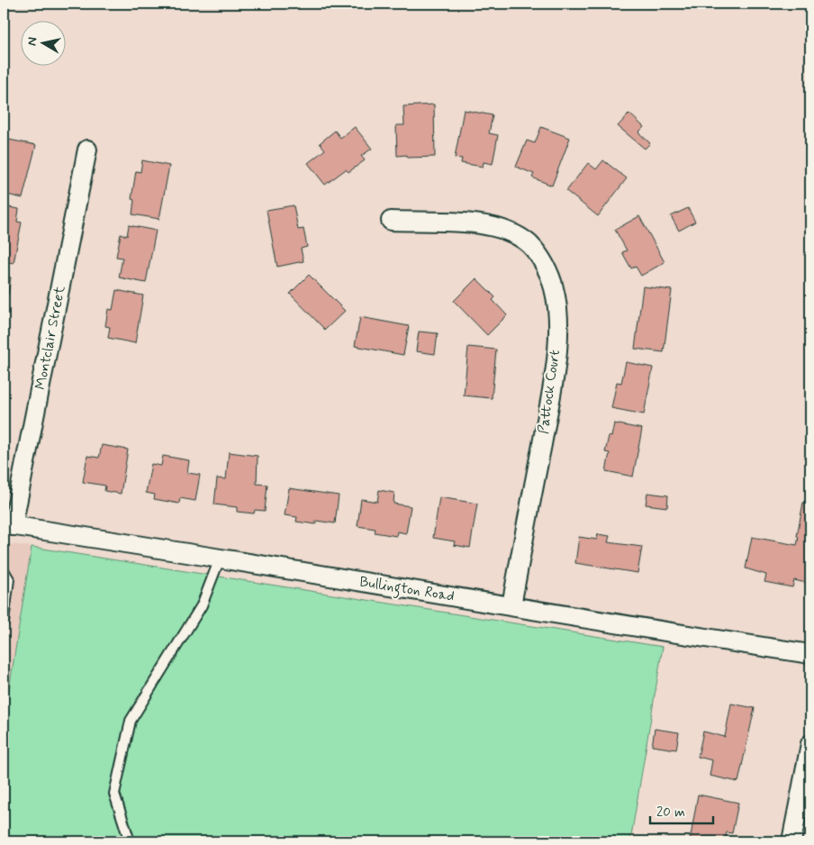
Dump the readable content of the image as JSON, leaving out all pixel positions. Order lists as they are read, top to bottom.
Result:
{
  "streets": {
    "street": ["Montclair Street", "Pattock Court", "Bullington Road"]
  },
  "crossings": [
    ["Montclair Street", "Bullington Road"],
    ["Pattock Court", "Bullington Road"]
  ],
  "scale_bar": "20 m",
  "north": "left"
}
